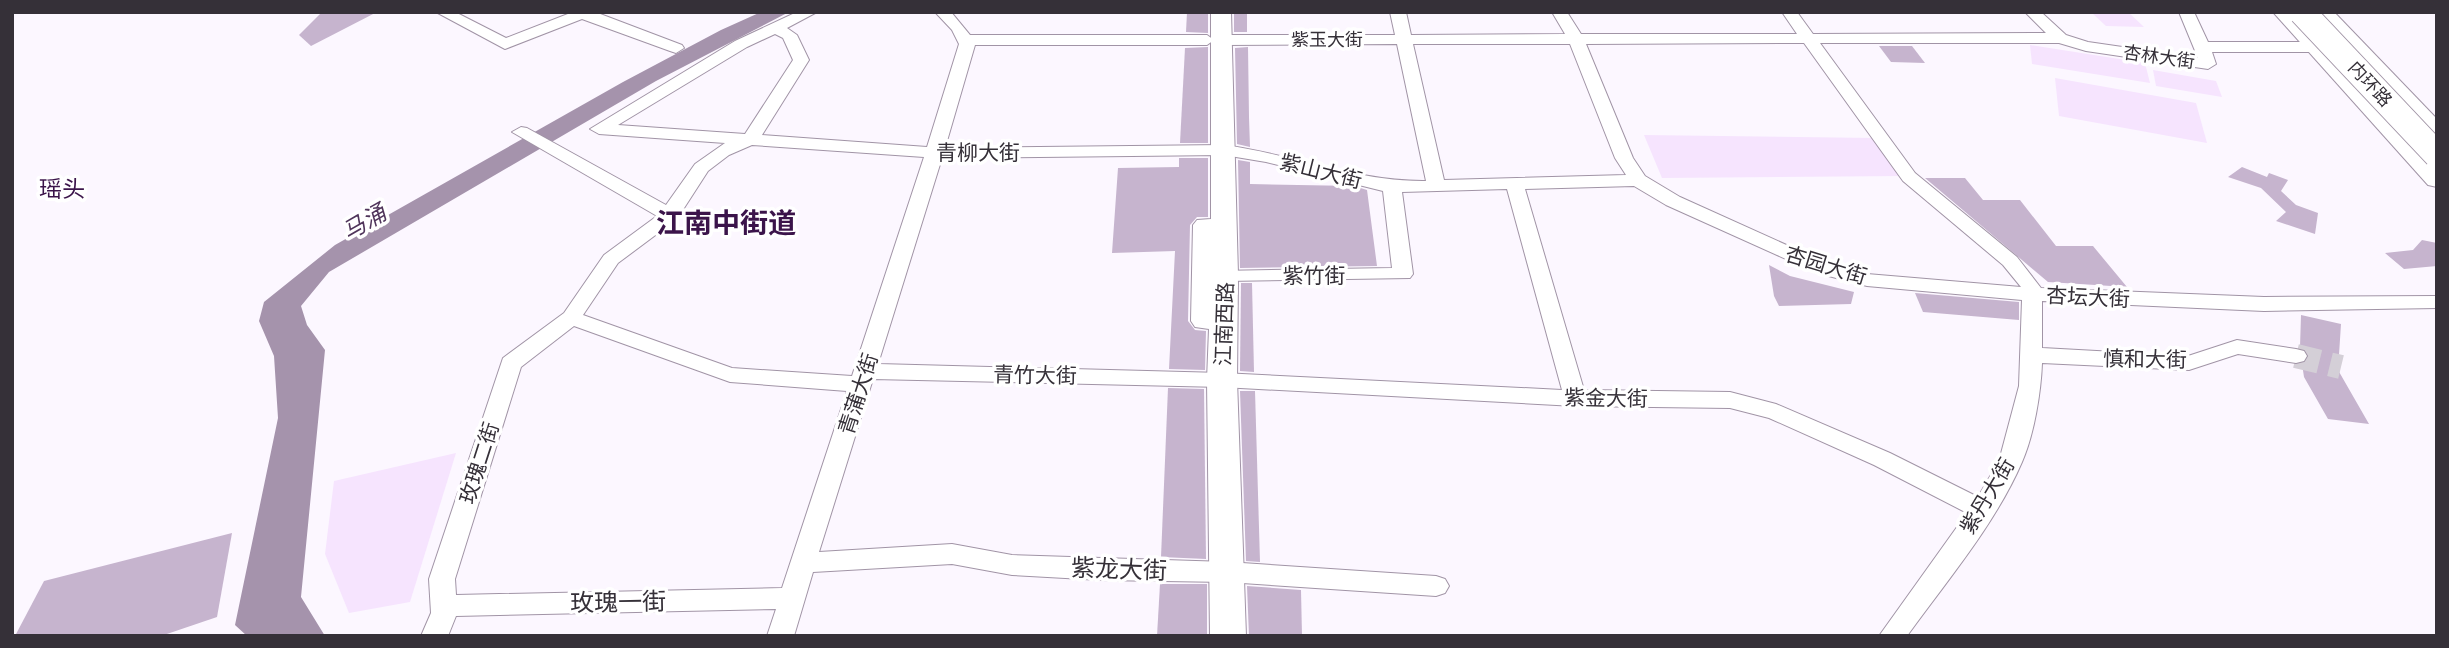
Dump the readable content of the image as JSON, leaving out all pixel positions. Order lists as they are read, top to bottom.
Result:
{
  "streets": {
    "highway": ["内环路"],
    "main road": ["江南西路"],
    "street": [
      "紫玉大街",
      "杏林大街",
      "青柳大街",
      "紫山大街",
      "杏园大街",
      "紫竹街",
      "杏坛大街",
      "慎和大街",
      "青竹大街",
      "青蒲大街",
      "紫金大街",
      "玫瑰二街",
      "紫丹大街",
      "紫龙大街",
      "玫瑰一街"
    ]
  },
  "crossings": [
    ["紫玉大街", "杏林大街"],
    ["紫玉大街", "杏坛大街"],
    ["紫玉大街", "江南西路"],
    ["紫玉大街", "青蒲大街"],
    ["青柳大街", "紫山大街"],
    ["青柳大街", "江南西路"],
    ["青柳大街", "青蒲大街"],
    ["紫山大街", "杏园大街"],
    ["紫山大街", "紫竹街"],
    ["紫山大街", "江南西路"],
    ["杏园大街", "杏坛大街"],
    ["杏园大街", "紫丹大街"],
    ["紫竹街", "江南西路"],
    ["杏坛大街", "紫丹大街"],
    ["江南西路", "青竹大街"],
    ["江南西路", "紫金大街"],
    ["慎和大街", "紫丹大街"],
    ["青竹大街", "青蒲大街"],
    ["青竹大街", "紫金大街"],
    ["青竹大街", "玫瑰二街"],
    ["青蒲大街", "紫龙大街"],
    ["青蒲大街", "玫瑰一街"],
    ["紫金大街", "紫丹大街"],
    ["玫瑰二街", "玫瑰一街"]
  ],
  "districts": ["瑶头", "江南中街道"],
  "water": ["马涌"]
}
